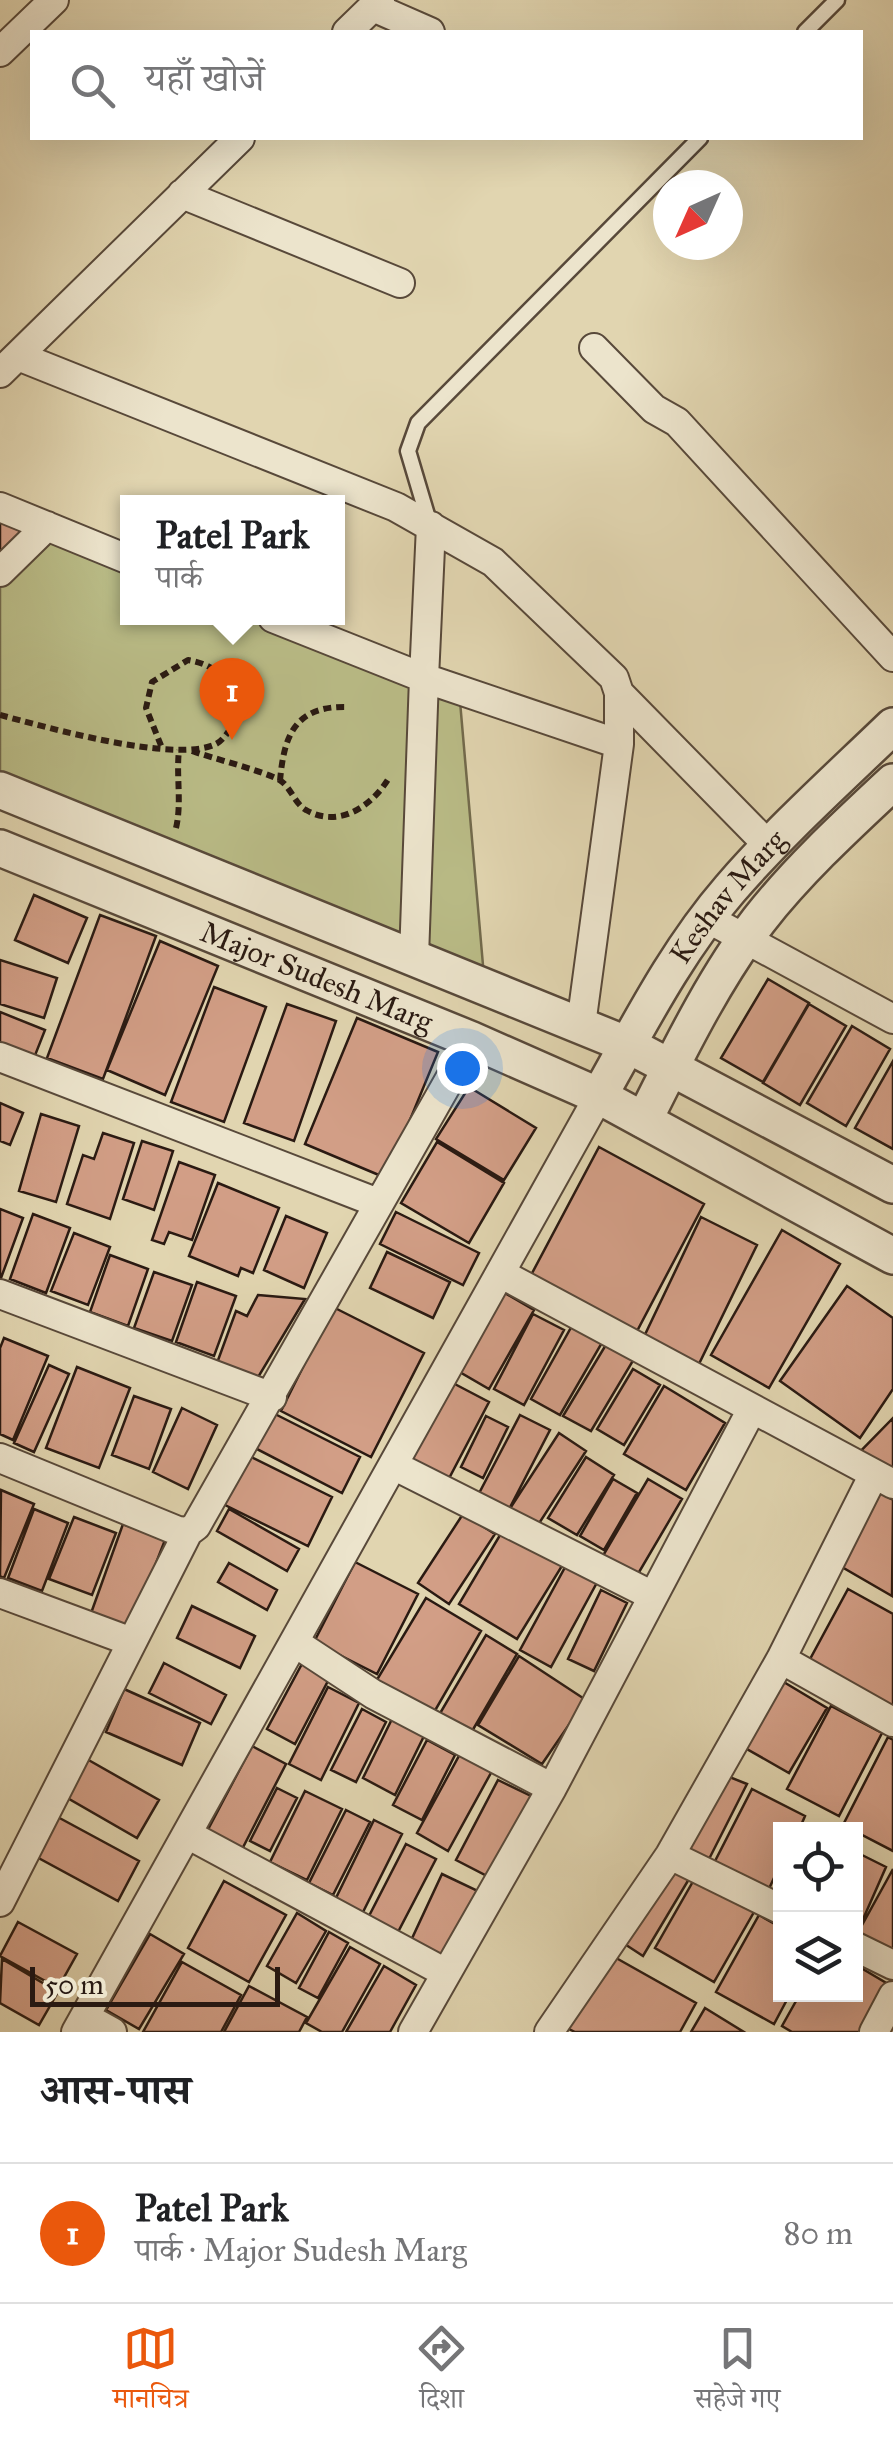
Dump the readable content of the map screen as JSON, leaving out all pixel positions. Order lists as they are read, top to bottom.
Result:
{
  "streets": {
    "street": ["Keshav Marg", "Major Sudesh Marg"]
  },
  "crossings": [
    ["Keshav Marg", "Major Sudesh Marg"]
  ],
  "scale_bar": "50 m",
  "north": "bottom left",
  "page": {
    "search": "यहाँ खोजें",
    "popup": ["Patel Park", "पार्क"],
    "pins": "1",
    "scale": "50 m",
    "heading": "आस-पास",
    "list": [
      {
        "mark": "1",
        "name": "Patel Park",
        "note": "पार्क · Major Sudesh Marg",
        "value": "80 m"
      }
    ],
    "nav": ["मानचित्र", "दिशा", "सहेजे गए"]
  }
}
